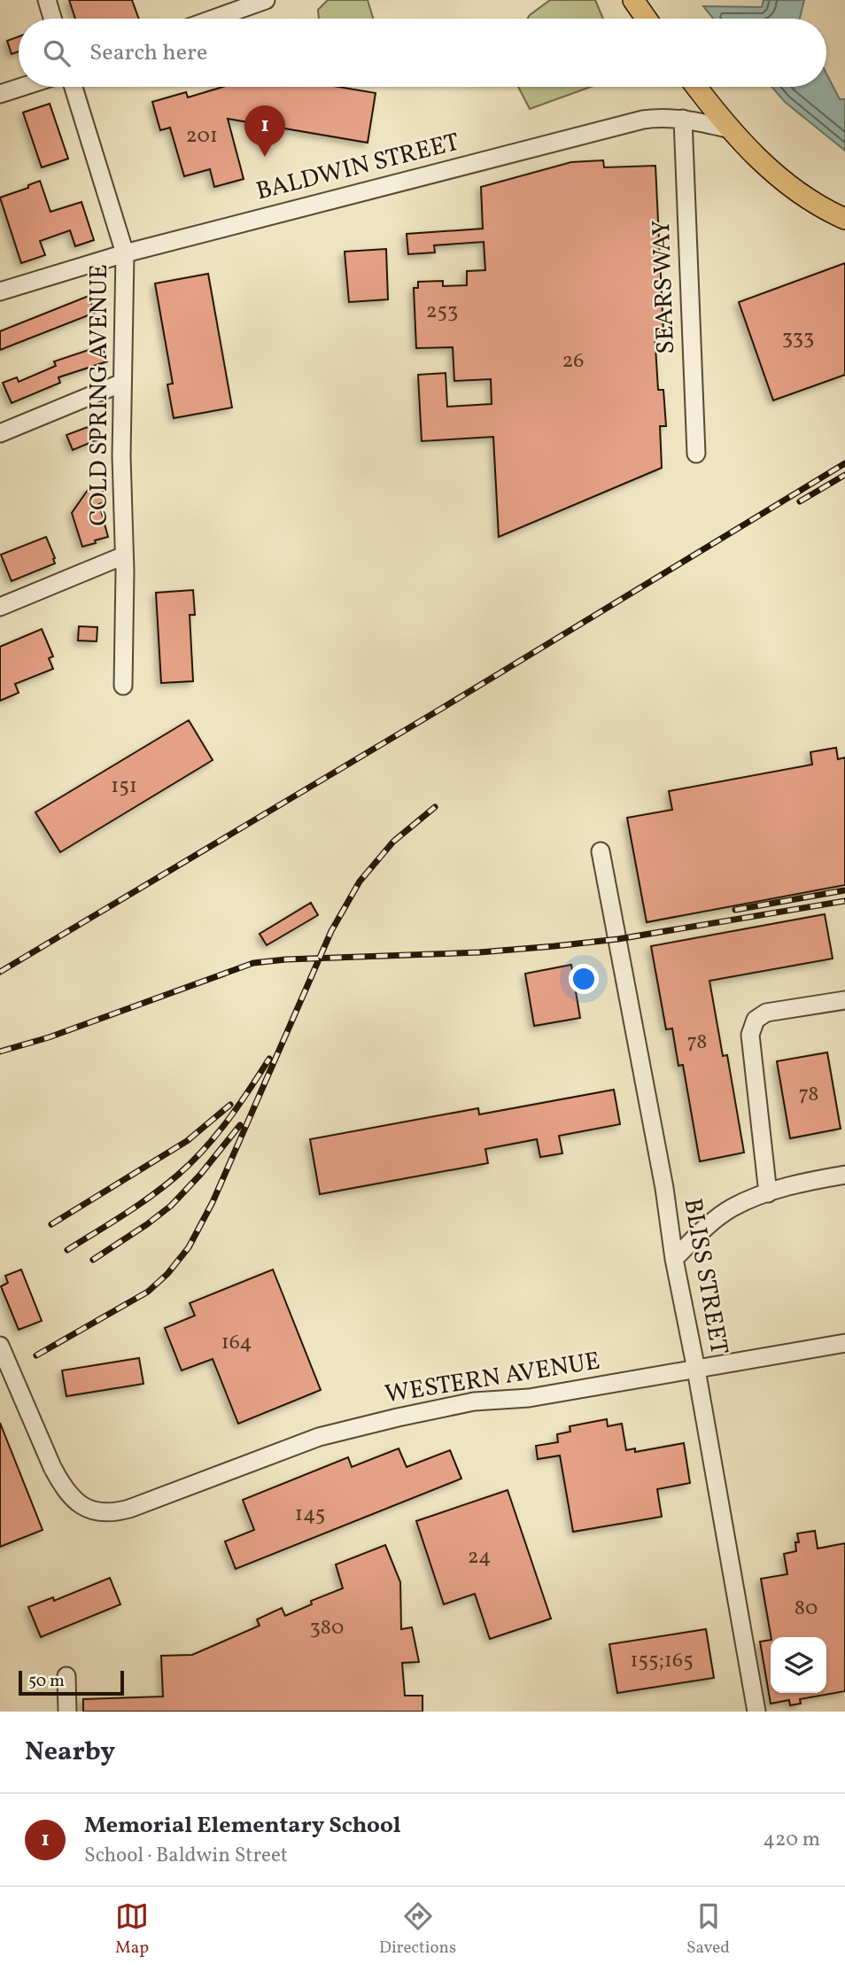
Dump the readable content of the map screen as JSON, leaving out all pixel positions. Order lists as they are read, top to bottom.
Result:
{
  "streets": {
    "street": [
      "BALDWIN STREET",
      "SEARS WAY",
      "COLD SPRING AVENUE",
      "BLISS STREET",
      "WESTERN AVENUE"
    ]
  },
  "crossings": [
    ["BALDWIN STREET", "SEARS WAY"],
    ["BALDWIN STREET", "COLD SPRING AVENUE"],
    ["BLISS STREET", "WESTERN AVENUE"]
  ],
  "house_numbers": [
    "201",
    "253",
    "333",
    "26",
    "151",
    "78",
    "78",
    "164",
    "145",
    "24",
    "80",
    "380",
    "155;165"
  ],
  "scale_bar": "50 m",
  "page": {
    "search": "Search here",
    "pins": "1",
    "scale": "50 m",
    "heading": "Nearby",
    "list": [
      {
        "mark": "1",
        "name": "Memorial Elementary School",
        "note": "School · Baldwin Street",
        "value": "420 m"
      }
    ],
    "nav": ["Map", "Directions", "Saved"]
  }
}
